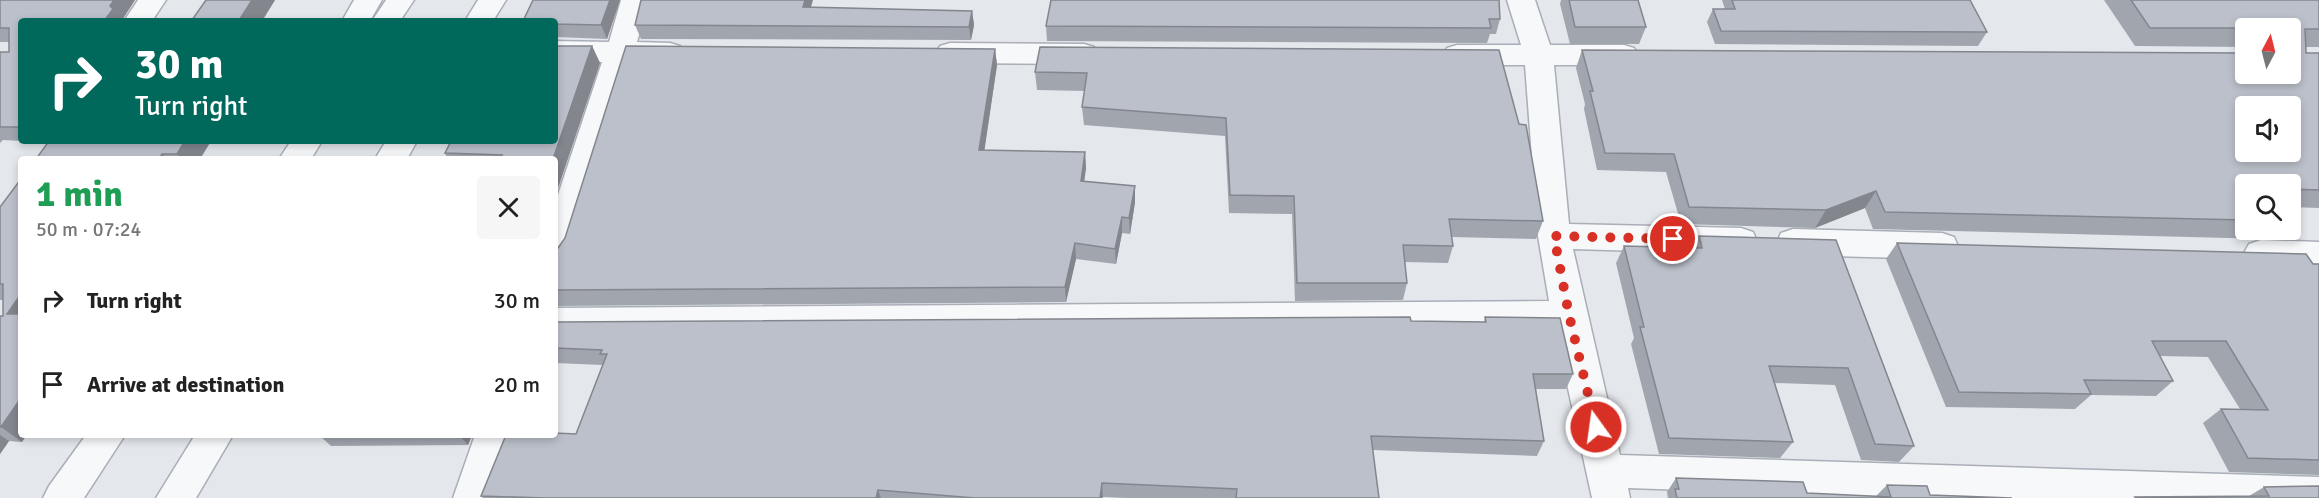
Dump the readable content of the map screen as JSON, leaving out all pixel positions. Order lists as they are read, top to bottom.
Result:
{
  "north": "top",
  "page": {
    "turn": ["30 m", "Turn right"],
    "heading": ["1 min", "50 m · 07:24"],
    "list": [
      {
        "name": "Turn right",
        "value": "30 m"
      },
      {
        "name": "Arrive at destination",
        "value": "20 m"
      }
    ]
  }
}
